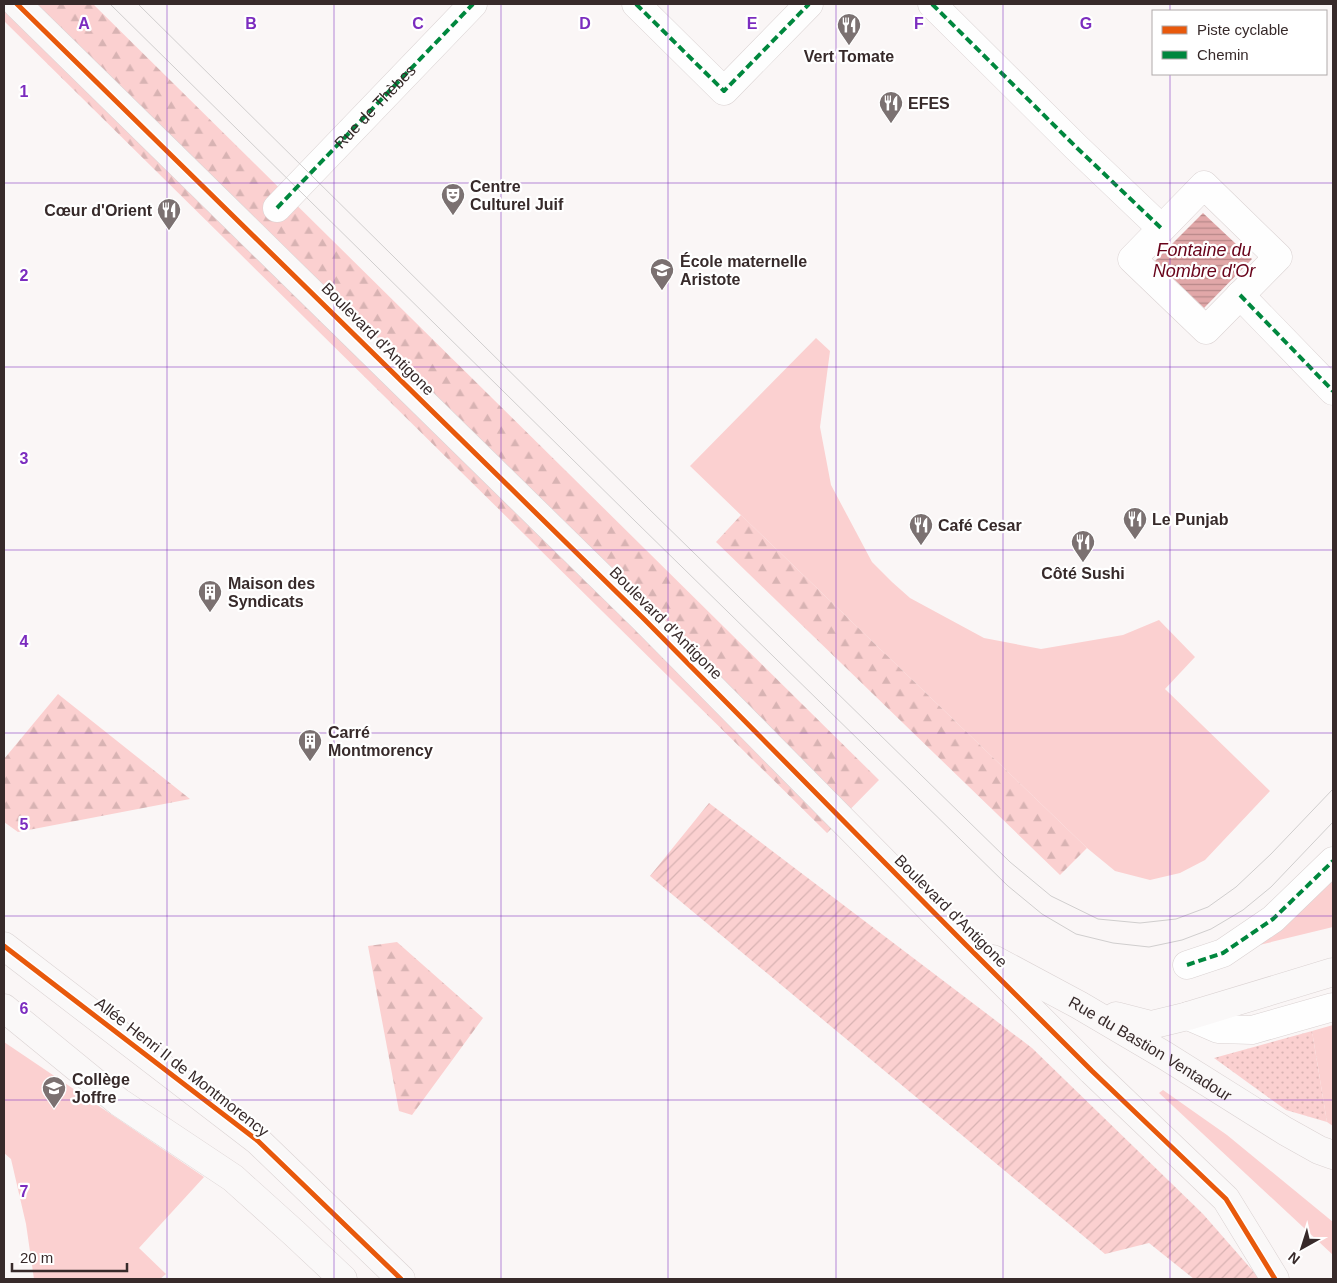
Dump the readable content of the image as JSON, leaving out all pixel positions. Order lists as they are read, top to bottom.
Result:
{
  "streets": {
    "street": [
      "Rue de Thèbes",
      "Boulevard d'Antigone",
      "Rue du Bastion Ventadour",
      "Allée Henri II de Montmorency"
    ]
  },
  "crossings": [
    ["Boulevard d'Antigone", "Rue du Bastion Ventadour"]
  ],
  "water": ["Fontaine du Nombre d'Or"],
  "places": {
    "restaurant": [
      "Vert Tomate",
      "EFES",
      "Cœur d'Orient",
      "Le Punjab",
      "Café Cesar",
      "Côté Sushi"
    ],
    "theatre": ["Centre Culturel Juif"],
    "school or university": ["École maternelle Aristote", "Collège Joffre"],
    "building": ["Maison des Syndicats", "Carré Montmorency"]
  },
  "legend": ["Piste cyclable", "Chemin"],
  "scale_bar": "20 m",
  "north": "bottom left",
  "grid": {
    "columns": [
      "A",
      "B",
      "C",
      "D",
      "E",
      "F",
      "G"
    ],
    "rows": [
      "1",
      "2",
      "3",
      "4",
      "5",
      "6",
      "7"
    ]
  }
}
